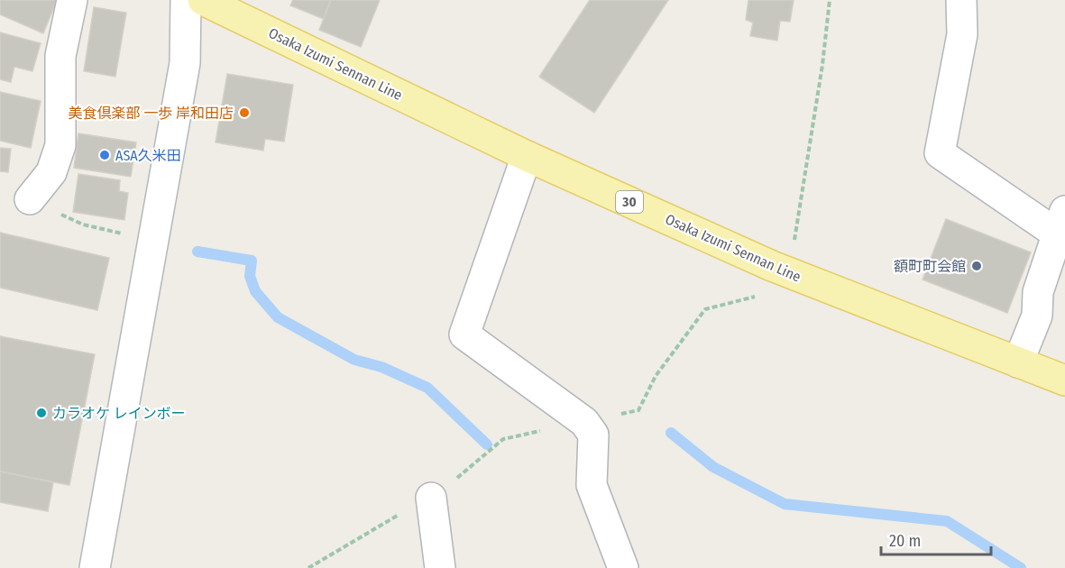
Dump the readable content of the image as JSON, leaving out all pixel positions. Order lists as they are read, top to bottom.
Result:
{
  "streets": {
    "main road": ["Osaka Izumi Sennan Line", "30"]
  },
  "places": [
    "美食倶楽部 一歩 岸和田店",
    "ASA久米田",
    "額町町会館",
    "カラオケ レインボー"
  ],
  "scale_bar": "20 m"
}
